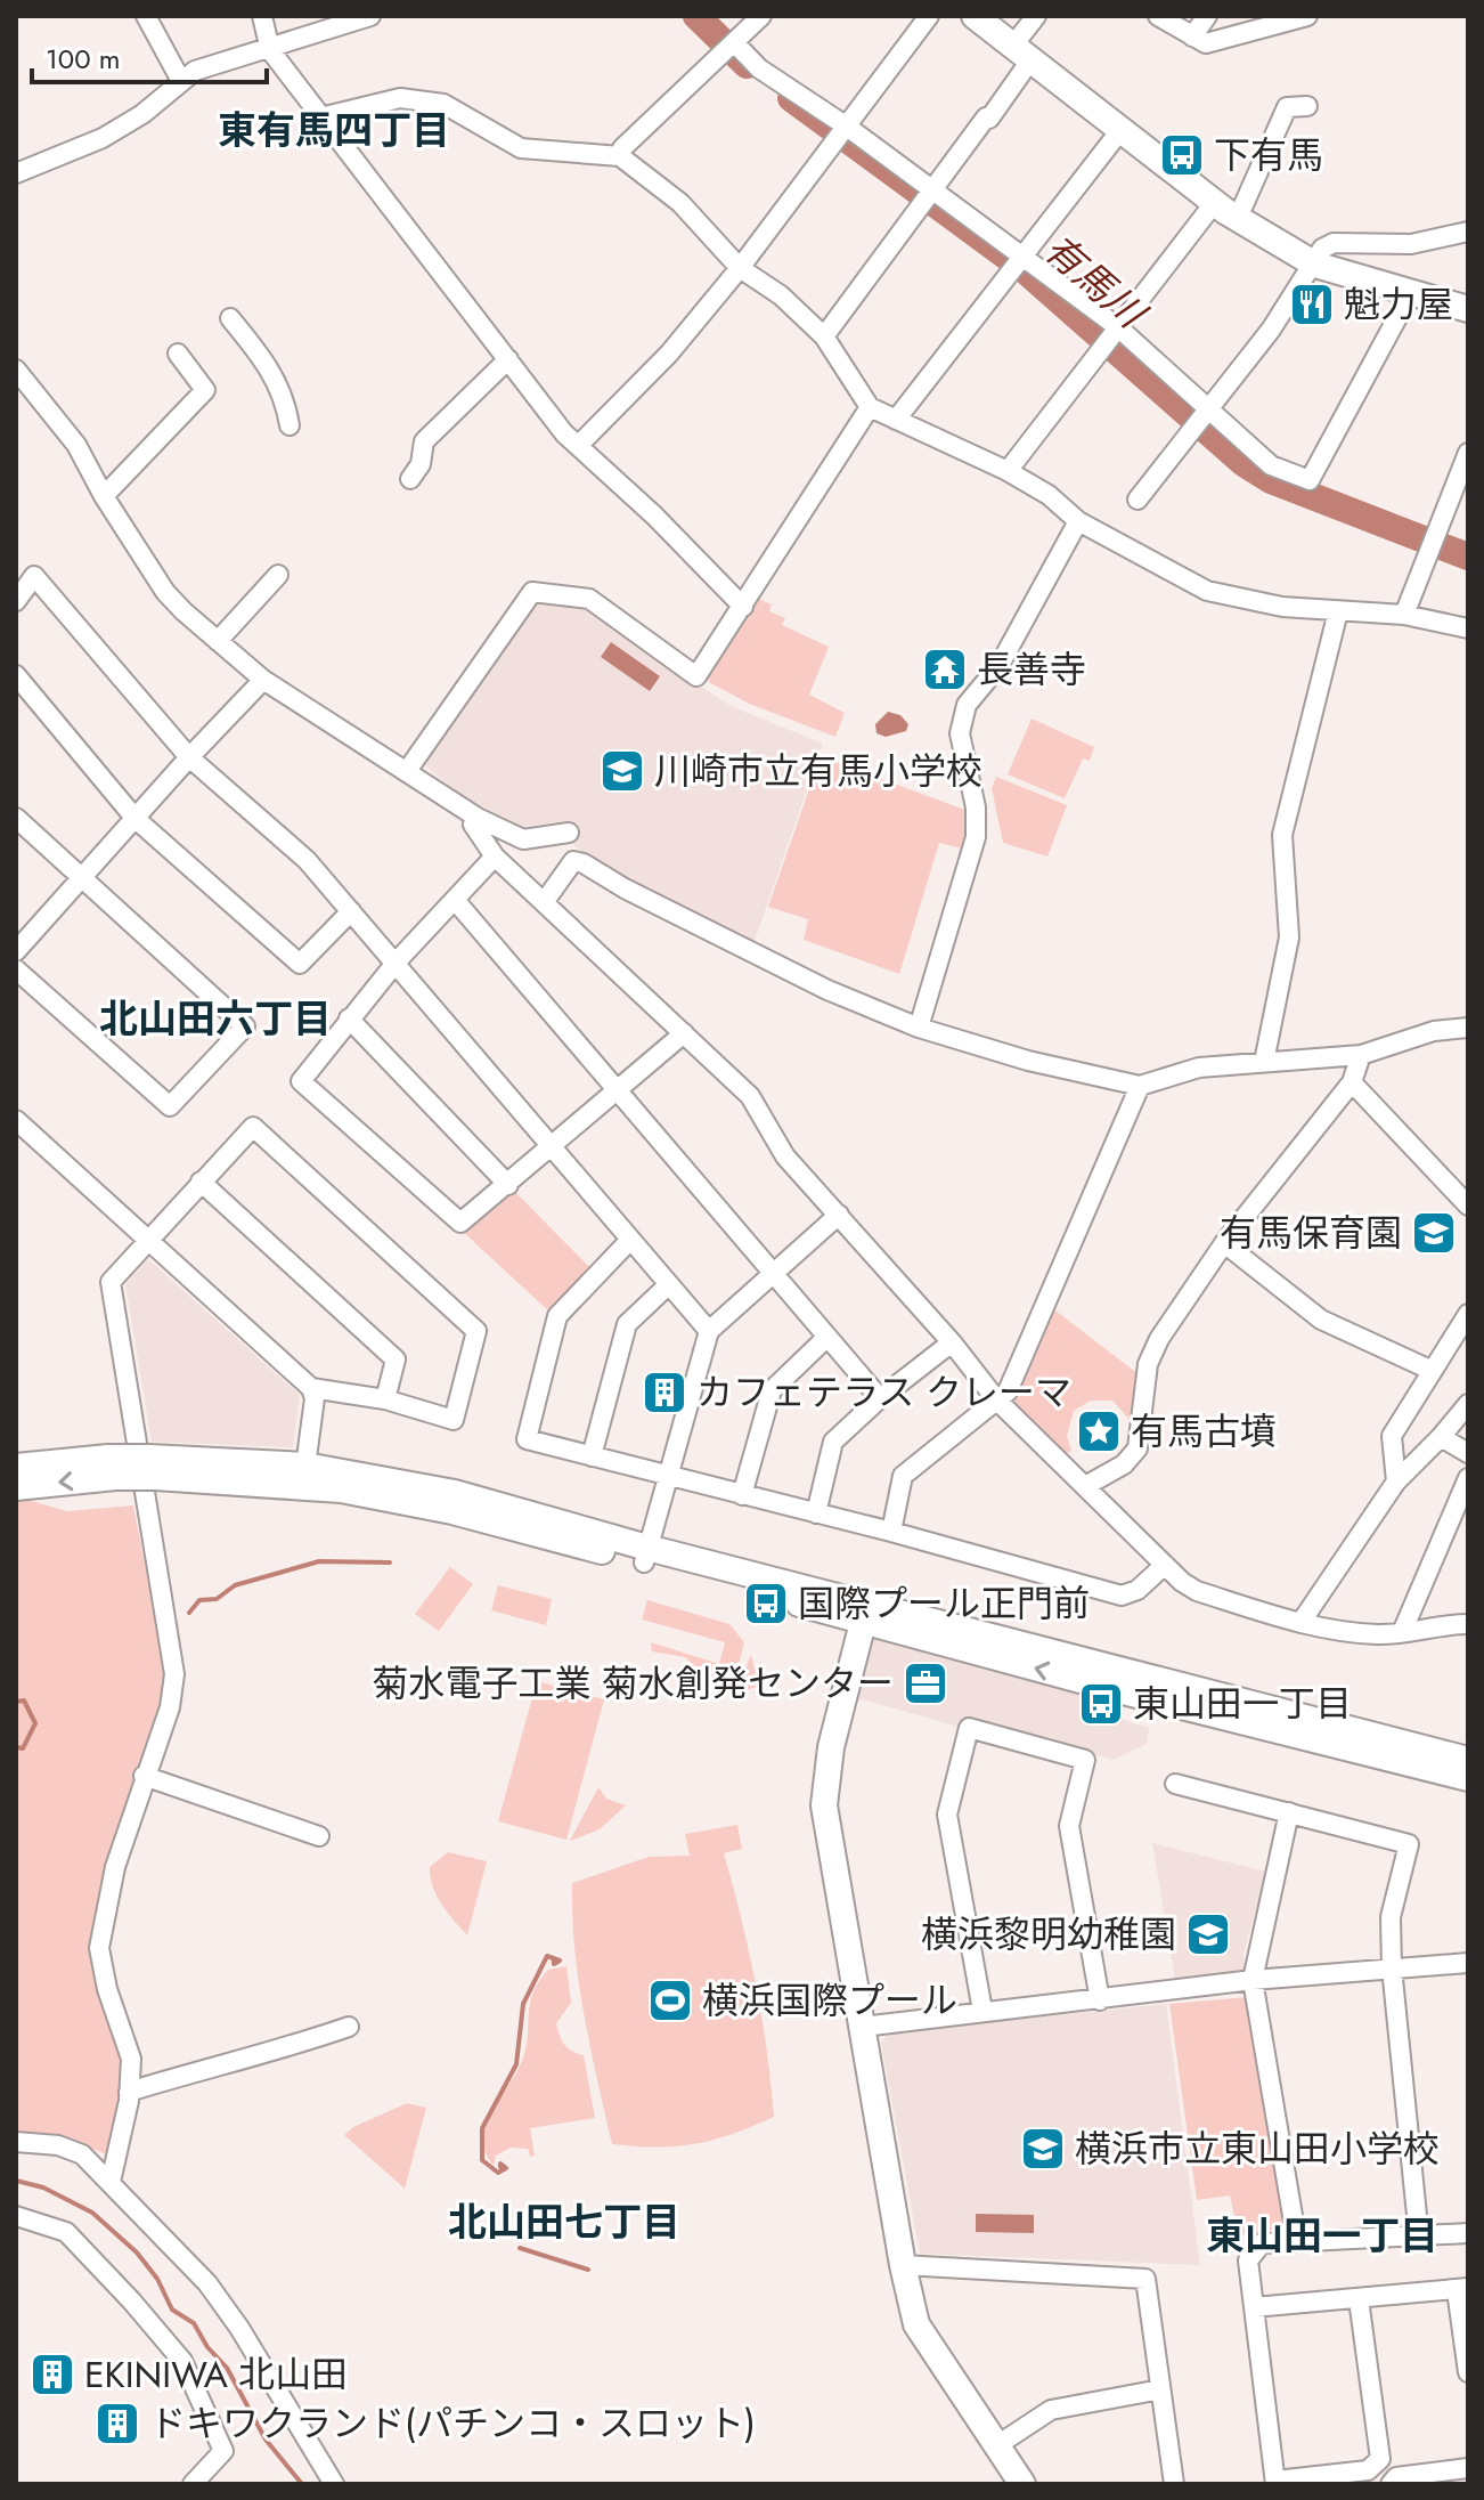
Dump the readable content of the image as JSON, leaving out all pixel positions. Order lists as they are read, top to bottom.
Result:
{
  "districts": [
    "東有馬四丁目",
    "北山田六丁目",
    "北山田七丁目",
    "東山田一丁目"
  ],
  "water": ["有馬川"],
  "places": {
    "bus stop": ["下有馬", "国際プール正門前", "東山田一丁目"],
    "restaurant": ["魁力屋"],
    "temple": ["長善寺"],
    "school or university": [
      "川崎市立有馬小学校",
      "有馬保育園",
      "横浜黎明幼稚園",
      "横浜市立東山田小学校"
    ],
    "building": ["カフェテラス クレーマ", "EKINIWA 北山田", "ドキワクランド(パチンコ・スロット)"],
    "place": ["有馬古墳"],
    "office": ["菊水電子工業 菊水創発センター"],
    "sports": ["横浜国際プール"]
  },
  "scale_bar": "100 m"
}
